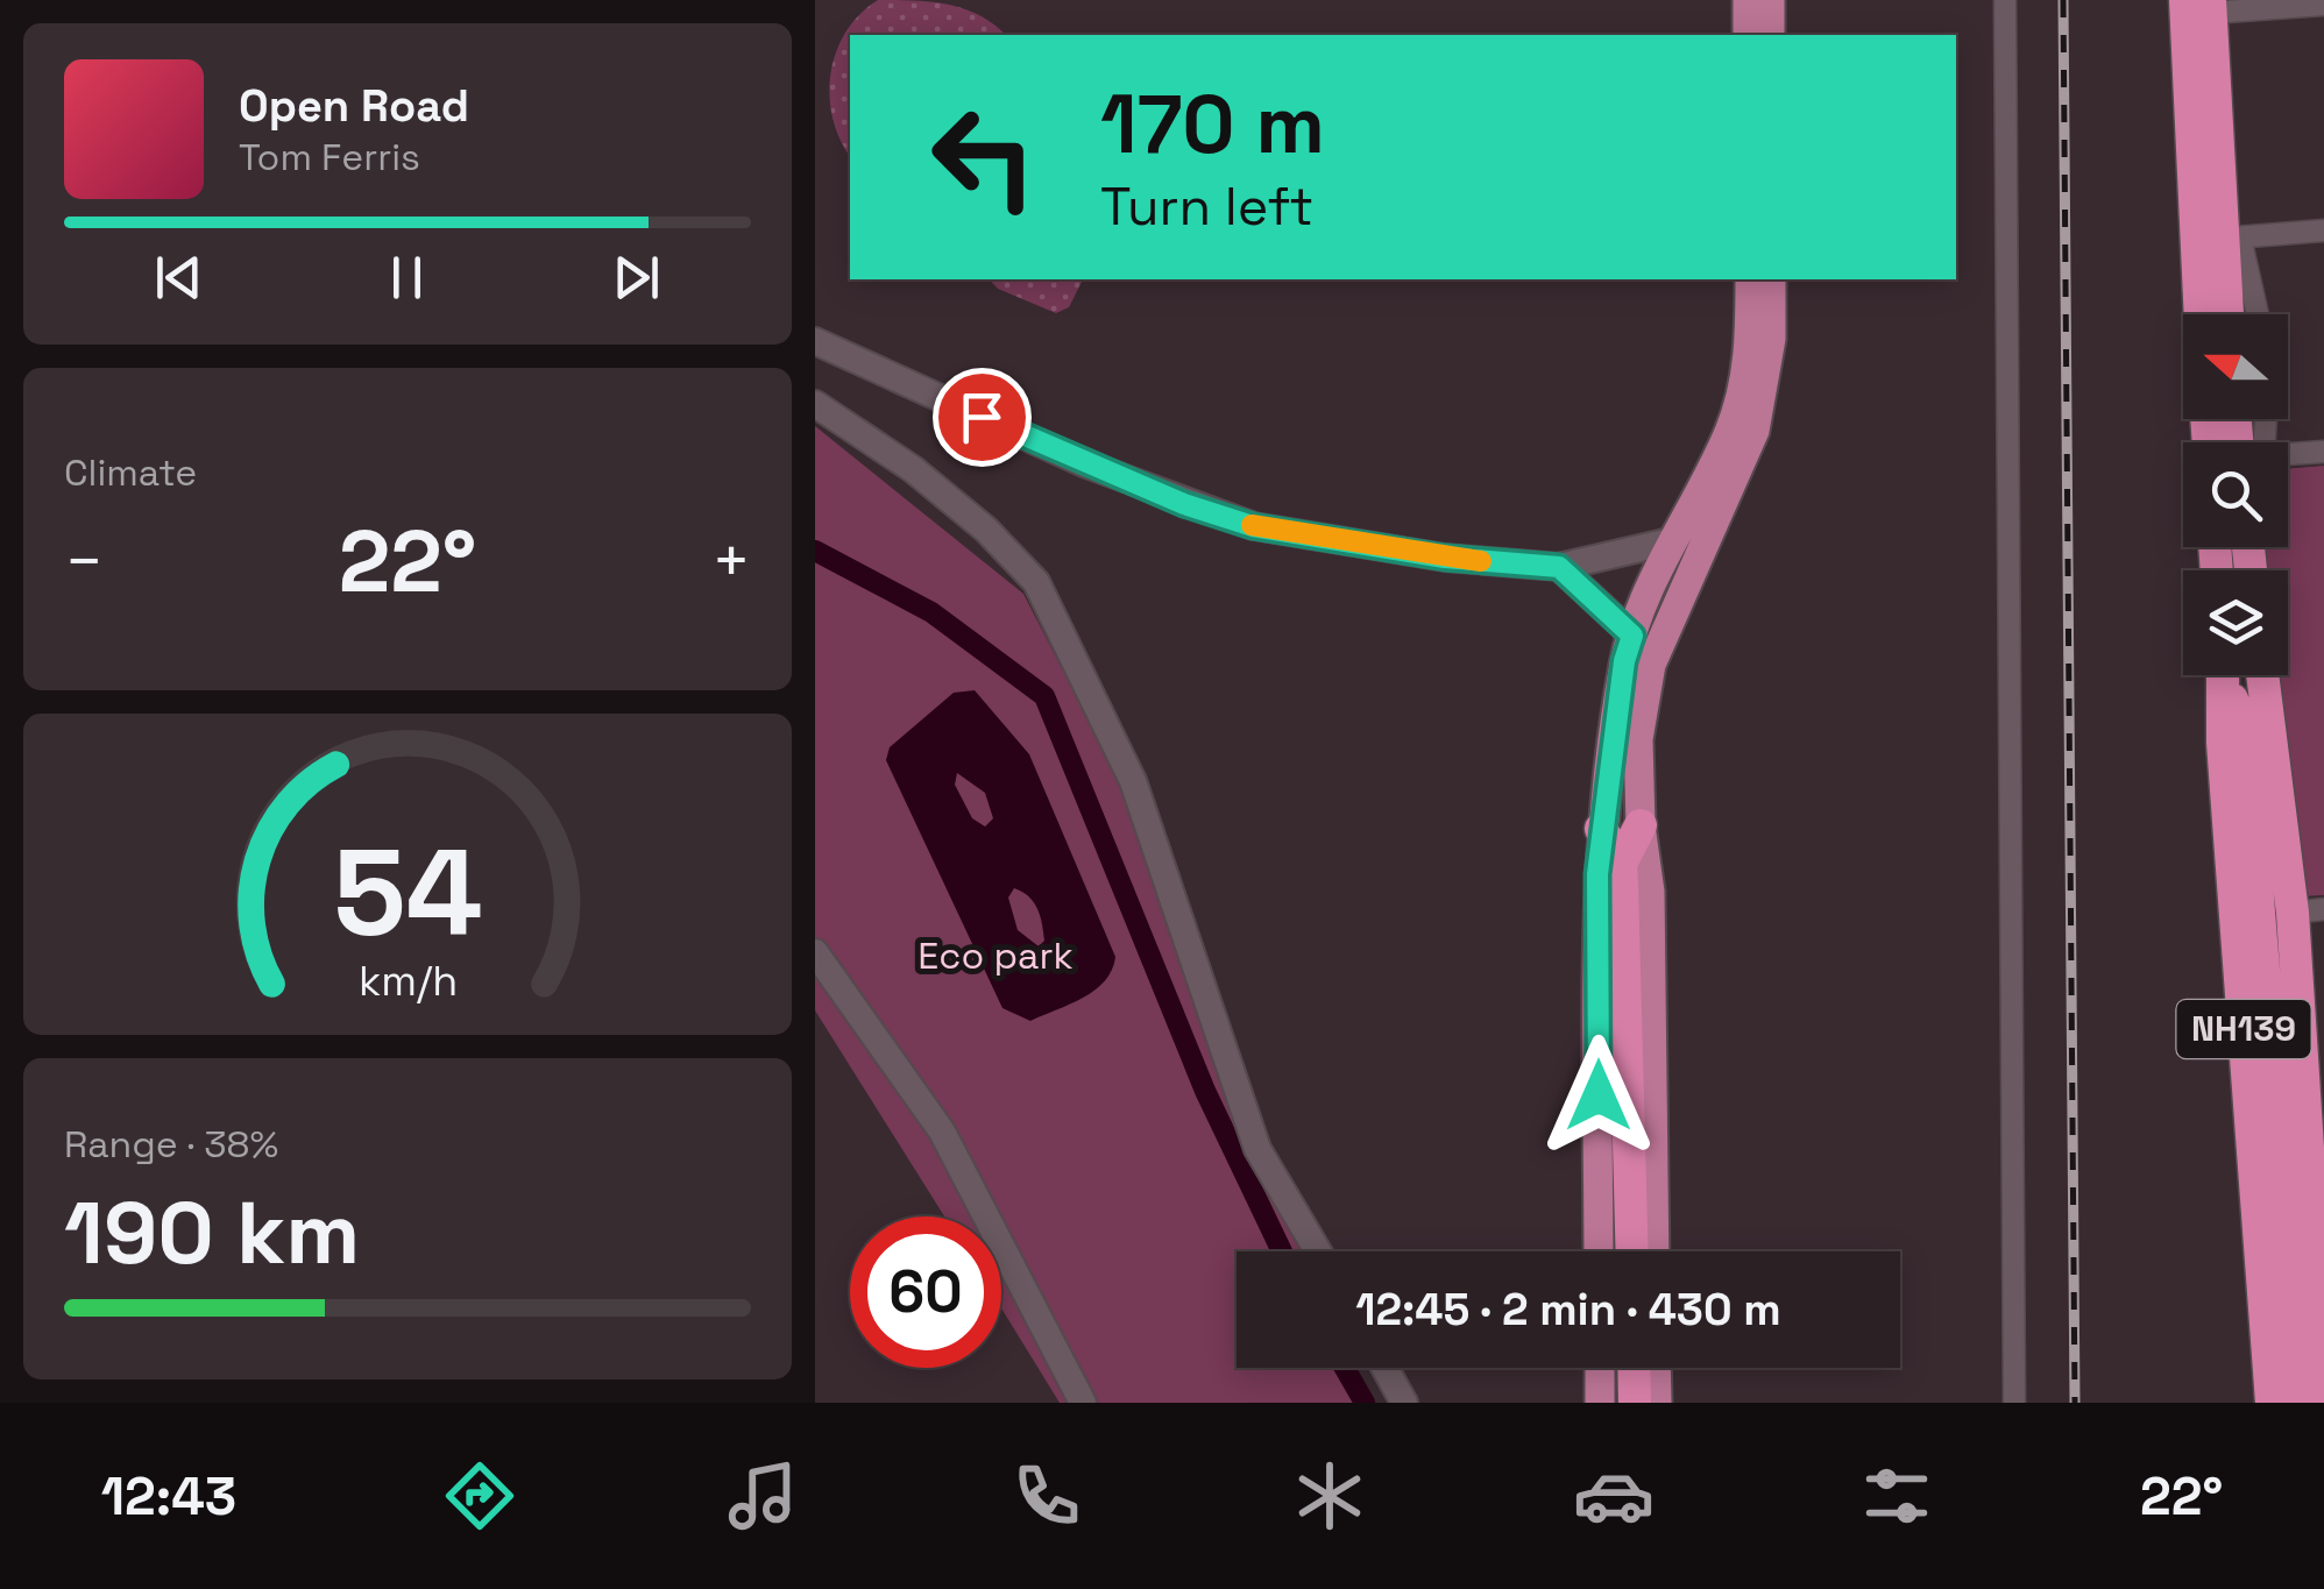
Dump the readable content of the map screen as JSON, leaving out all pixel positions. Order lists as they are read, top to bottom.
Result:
{
  "streets": {
    "highway": ["NH139"]
  },
  "parks": ["Eco park"],
  "north": "left",
  "page": {
    "turn": ["170 m", "Turn left"],
    "song": ["Open Road", "Tom Ferris"],
    "tile": [
      "Climate",
      ["Range · 38%", "190 km"]
    ],
    "heat": ["−", "22°", "+"],
    "limit": "60",
    "trip": "12:45 · 2 min · 430 m",
    "tabs": ["12:43", "22°"],
    "gauge": ["54", "km/h"]
  }
}
